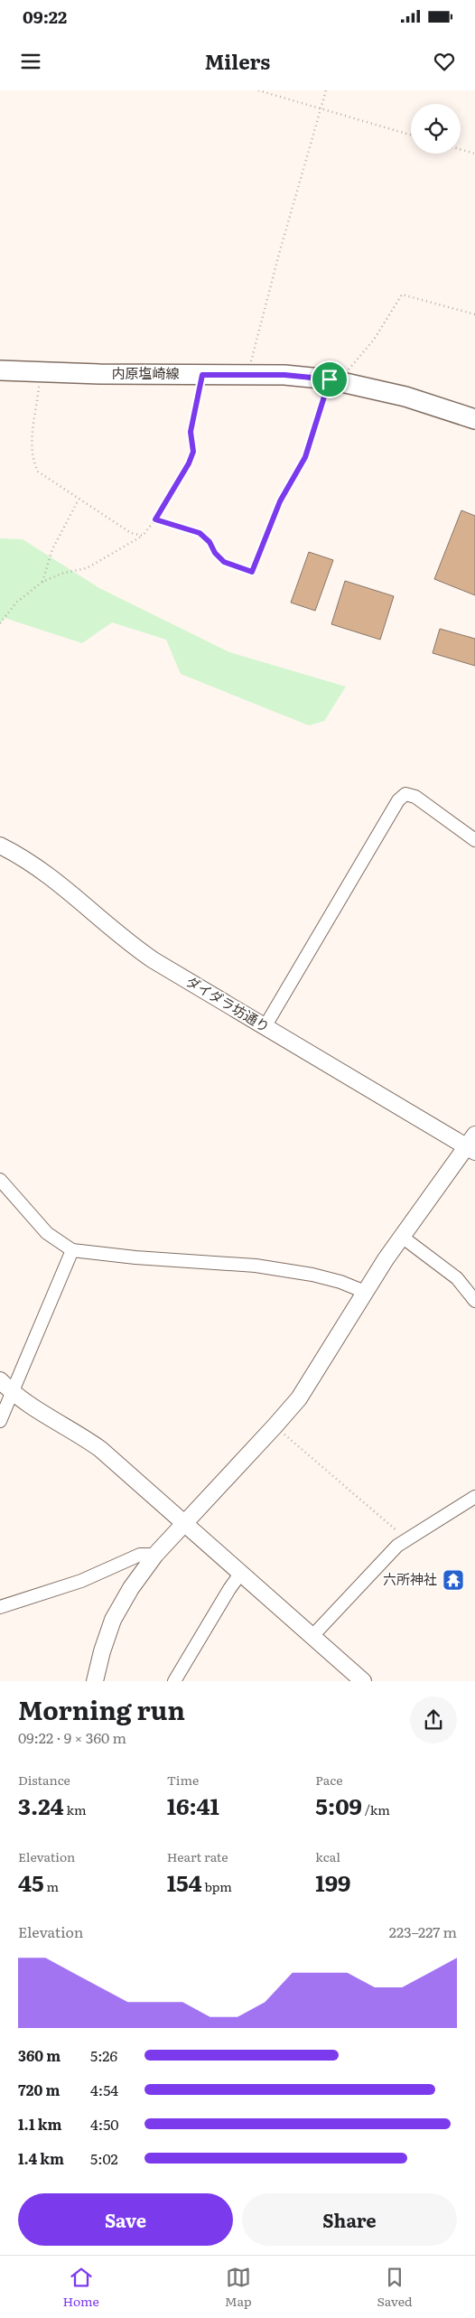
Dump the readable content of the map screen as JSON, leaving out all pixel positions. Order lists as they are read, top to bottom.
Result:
{
  "streets": {
    "main road": ["内原塩崎線"],
    "street": ["ダイダラ坊通り"]
  },
  "places": {
    "temple": ["六所神社"]
  },
  "page": {
    "status": "09:22",
    "header": "Milers",
    "heading": ["Morning run", "09:22 · 9 × 360 m"],
    "stats": [
      ["Distance", "3.24 km"],
      ["Time", "16:41"],
      ["Pace", "5:09 /km"],
      ["Elevation", "45 m"],
      ["Heart rate", "154 bpm"],
      ["kcal", "199"]
    ],
    "chart": ["Elevation", "223–227 m"],
    "list": [
      {
        "name": "360 m",
        "note": "5:26"
      },
      {
        "name": "720 m",
        "note": "4:54"
      },
      {
        "name": "1.1 km",
        "note": "4:50"
      },
      {
        "name": "1.4 km",
        "note": "5:02"
      }
    ],
    "buttons": ["Save", "Share"],
    "tabs": ["Home", "Map", "Saved"]
  }
}
